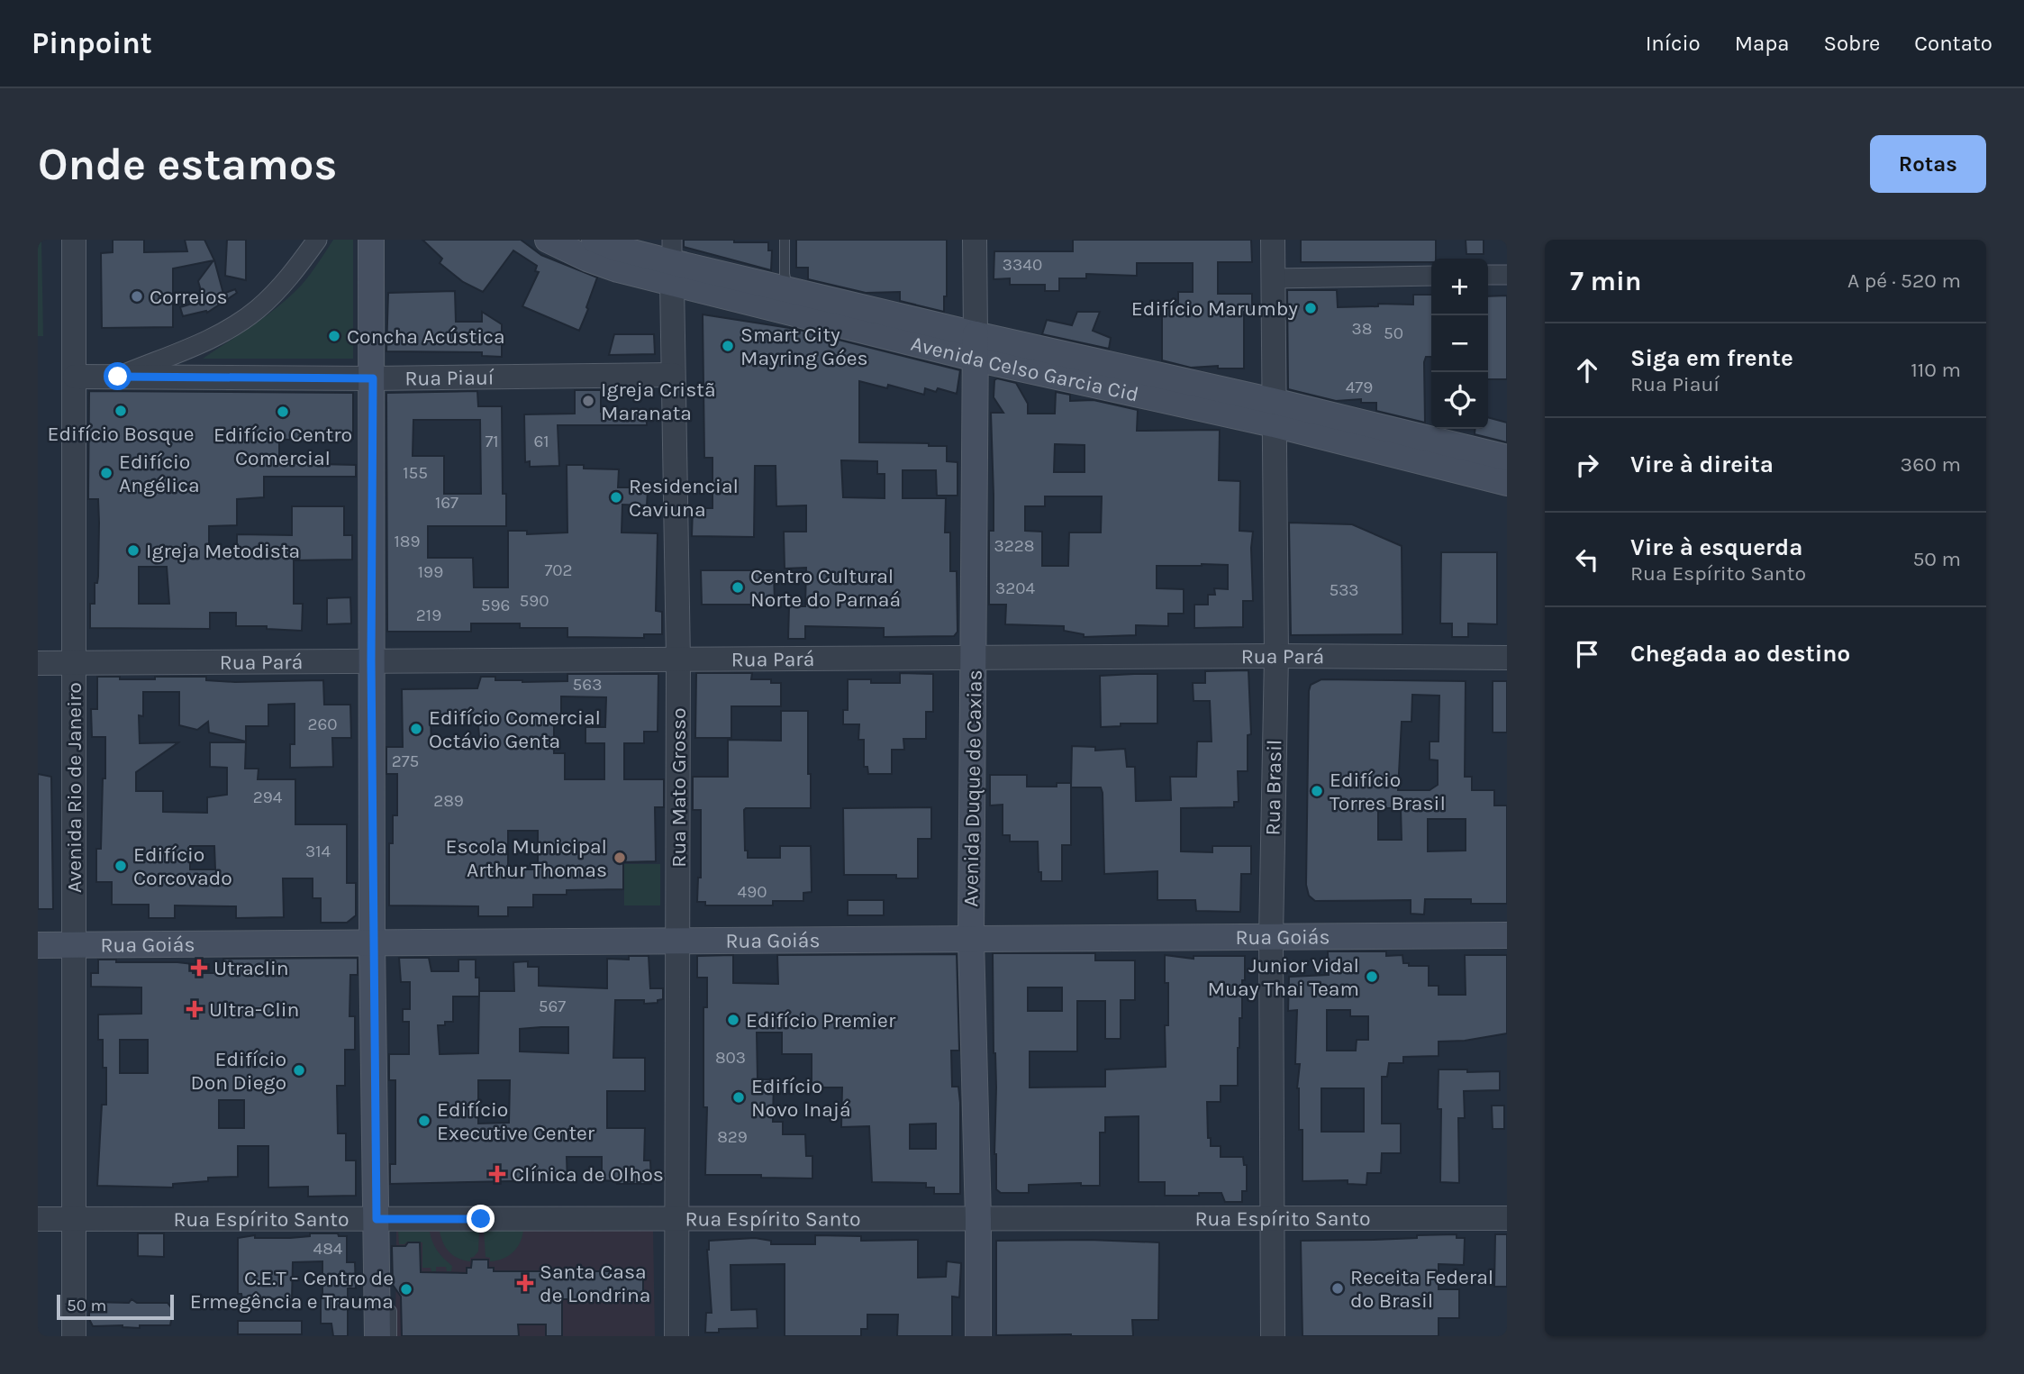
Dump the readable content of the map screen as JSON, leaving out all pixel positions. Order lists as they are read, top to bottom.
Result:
{
  "streets": {
    "main road": ["Avenida Celso Garcia Cid", "Avenida Duque de Caxias", "Rua Goiás"],
    "street": [
      "Rua Piauí",
      "Rua Pará",
      "Avenida Rio de Janeiro",
      "Rua Mato Grosso",
      "Rua Brasil",
      "Rua Espírito Santo"
    ]
  },
  "crossings": [
    ["Avenida Celso Garcia Cid", "Rua Mato Grosso"],
    ["Avenida Celso Garcia Cid", "Rua Brasil"],
    ["Avenida Celso Garcia Cid", "Avenida Duque de Caxias"],
    ["Rua Piauí", "Avenida Rio de Janeiro"],
    ["Rua Piauí", "Rua Mato Grosso"],
    ["Rua Pará", "Avenida Rio de Janeiro"],
    ["Rua Pará", "Rua Mato Grosso"],
    ["Rua Pará", "Rua Brasil"],
    ["Rua Pará", "Avenida Duque de Caxias"],
    ["Avenida Rio de Janeiro", "Rua Goiás"],
    ["Avenida Rio de Janeiro", "Rua Espírito Santo"],
    ["Rua Mato Grosso", "Rua Goiás"],
    ["Rua Mato Grosso", "Rua Espírito Santo"],
    ["Rua Brasil", "Rua Goiás"],
    ["Rua Brasil", "Rua Espírito Santo"],
    ["Avenida Duque de Caxias", "Rua Goiás"],
    ["Avenida Duque de Caxias", "Rua Espírito Santo"]
  ],
  "places": {
    "other": [
      "Correios",
      "Edifício Marumby",
      "Concha Acústica",
      "Smart City Mayring Góes",
      "Igreja Cristã Maranata",
      "Edifício Bosque",
      "Edifício Centro Comercial",
      "Edifício Angélica",
      "Residencial Caviuna",
      "Igreja Metodista",
      "Centro Cultural Norte do Parnaá",
      "Edifício Comercial Octávio Genta",
      "Edifício Torres Brasil",
      "Escola Municipal Arthur Thomas",
      "Edifício Corcovado",
      "Junior Vidal Muay Thai Team",
      "Edifício Premier",
      "Edifício Don Diego",
      "Edifício Novo Inajá",
      "Edifício Executive Center",
      "Receita Federal do Brasil",
      "C.E.T - Centro de Ermegência e Trauma"
    ],
    "health": [
      "Utraclin",
      "Ultra-Clin",
      "Clínica de Olhos",
      "Santa Casa de Londrina"
    ]
  },
  "house_numbers": [
    "3340",
    "38",
    "50",
    "479",
    "71",
    "61",
    "155",
    "167",
    "189",
    "3228",
    "702",
    "199",
    "3204",
    "533",
    "590",
    "596",
    "219",
    "563",
    "260",
    "275",
    "294",
    "289",
    "314",
    "490",
    "567",
    "803",
    "829",
    "484"
  ],
  "scale_bar": "50 m",
  "page": {
    "header": "Pinpoint",
    "nav": [
      "Início",
      "Mapa",
      "Sobre",
      "Contato"
    ],
    "buttons": "Rotas",
    "title": "Onde estamos",
    "heading": ["7 min", "A pé · 520 m"],
    "map_buttons": ["+", "−"],
    "list": [
      ["Siga em frente", "Rua Piauí", "110 m"],
      ["Vire à direita", "360 m"],
      ["Vire à esquerda", "Rua Espírito Santo", "50 m"],
      "Chegada ao destino"
    ],
    "scale": "50 m"
  }
}
